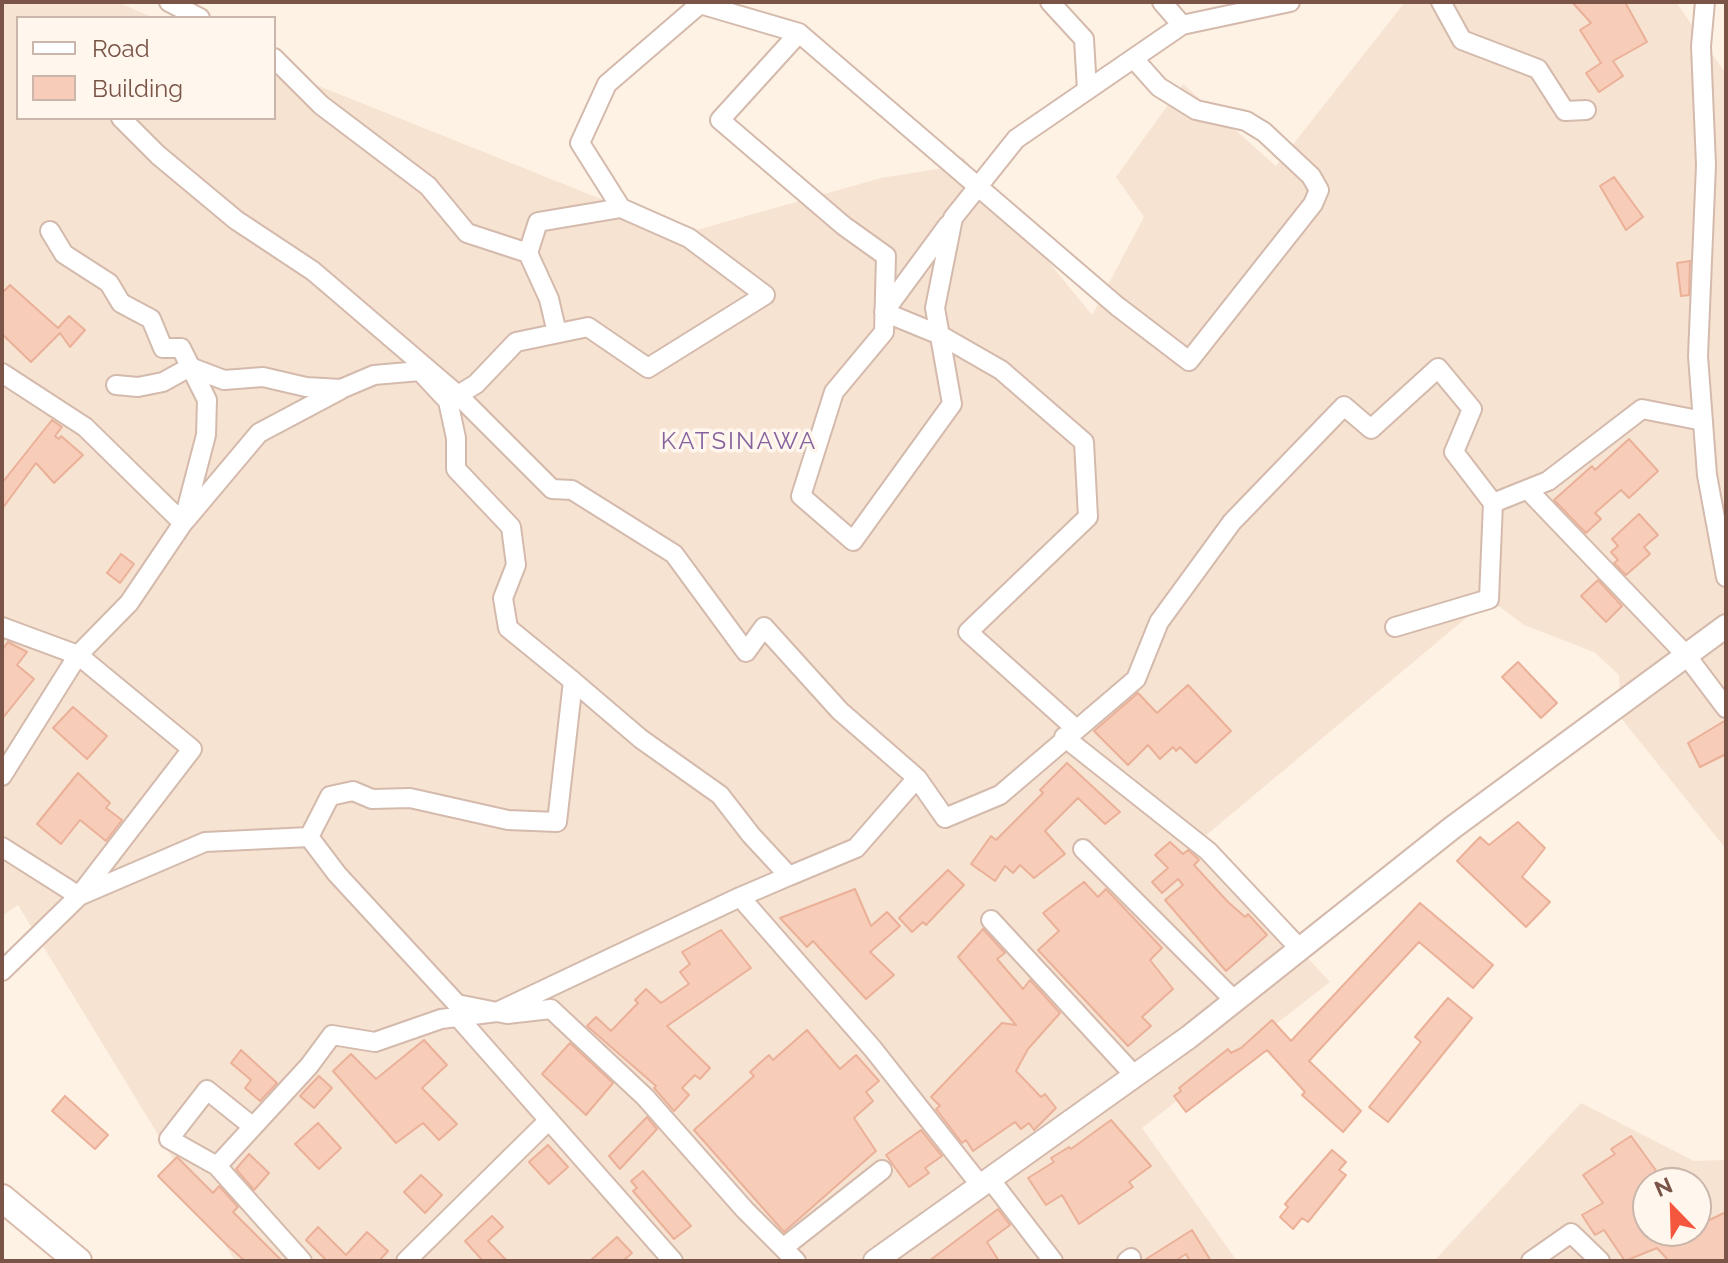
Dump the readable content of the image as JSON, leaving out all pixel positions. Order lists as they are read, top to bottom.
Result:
{
  "districts": ["KATSINAWA"],
  "legend": ["Road", "Building"],
  "north": "top left"
}
